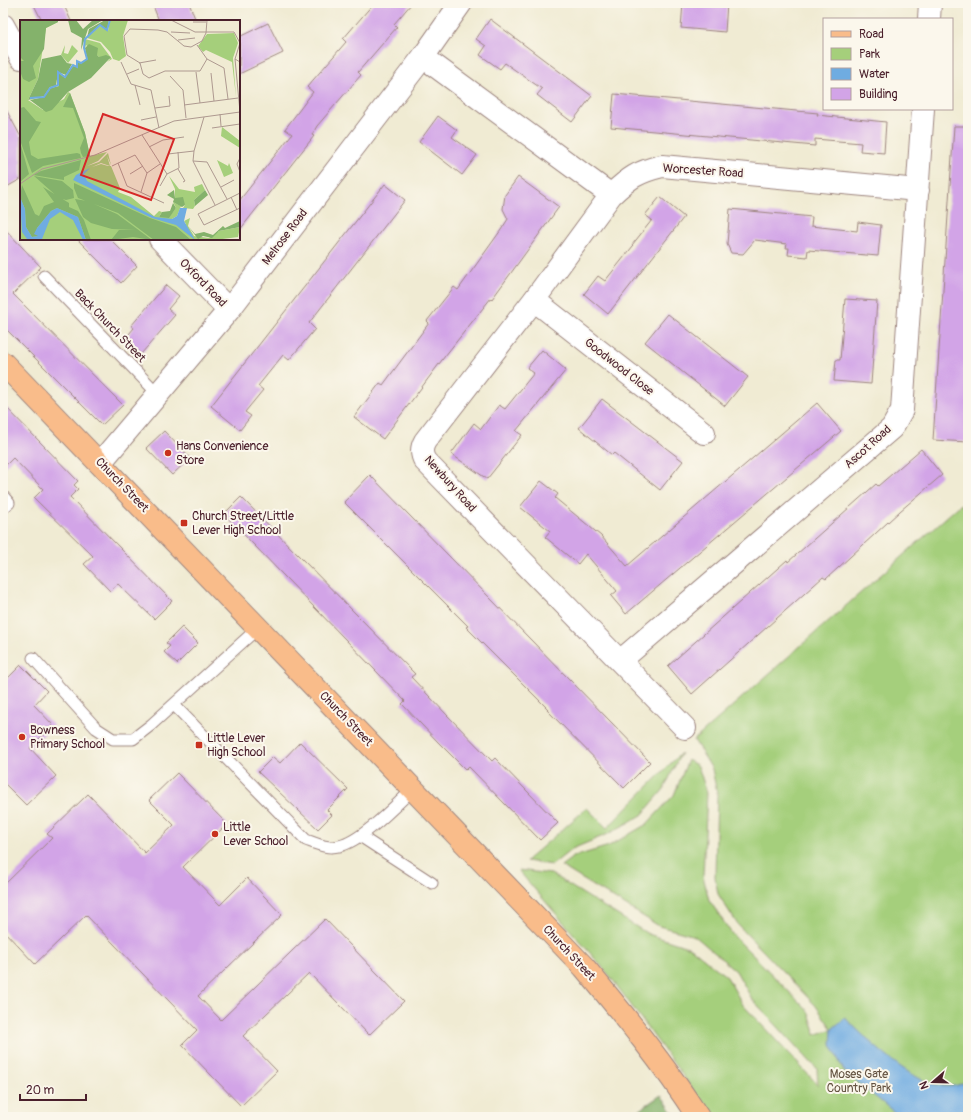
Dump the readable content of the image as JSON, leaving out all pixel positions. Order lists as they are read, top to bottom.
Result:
{
  "streets": {
    "main road": ["Church Street"],
    "street": [
      "Worcester Road",
      "Melrose Road",
      "Oxford Road",
      "Goodwood Close",
      "Ascot Road",
      "Newbury Road"
    ],
    "lane": ["Back Church Street"]
  },
  "crossings": [
    ["Worcester Road", "Ascot Road"],
    ["Worcester Road", "Newbury Road"],
    ["Melrose Road", "Oxford Road"],
    ["Melrose Road", "Back Church Street"],
    ["Melrose Road", "Church Street"],
    ["Goodwood Close", "Newbury Road"],
    ["Ascot Road", "Newbury Road"]
  ],
  "parks": ["Moses Gate Country Park"],
  "places": {
    "other": ["Hans Convenience Store", "Bowness Primary School", "Little Lever School"],
    "transit": ["Church Street/Little Lever High School", "Little Lever High School"]
  },
  "legend": [
    "Road",
    "Park",
    "Water",
    "Building"
  ],
  "scale_bar": "20 m",
  "north": "left"
}
